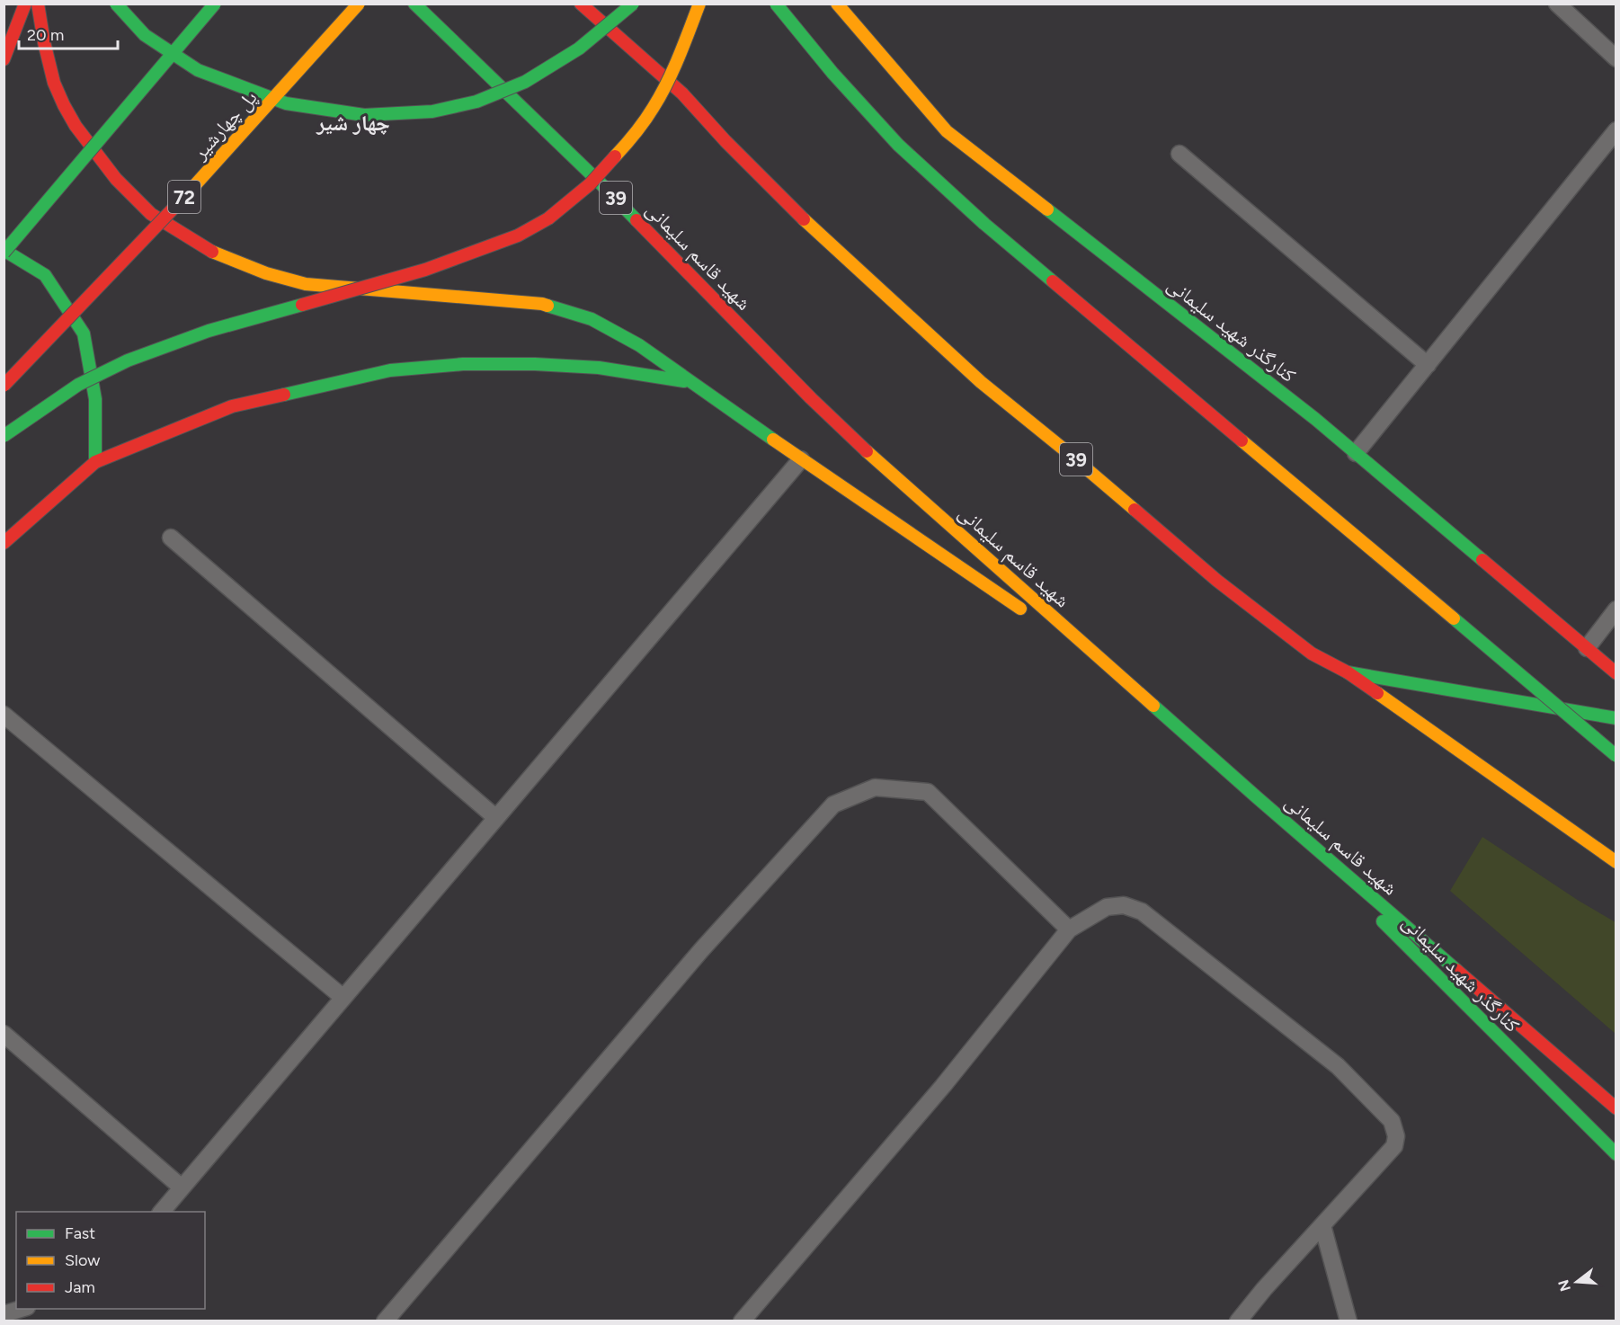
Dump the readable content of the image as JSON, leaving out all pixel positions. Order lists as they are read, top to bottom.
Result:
{
  "streets": {
    "main road": [
      "پل چهارشیر",
      "72",
      "39",
      "شهید قاسم سلیمانی",
      "کنارگذر شهید سلیمانی"
    ]
  },
  "crossings": [
    ["شهید قاسم سلیمانی", "کنارگذر شهید سلیمانی"]
  ],
  "districts": ["چهار شیر"],
  "legend": ["Fast", "Slow", "Jam"],
  "scale_bar": "20 m",
  "north": "left"
}
